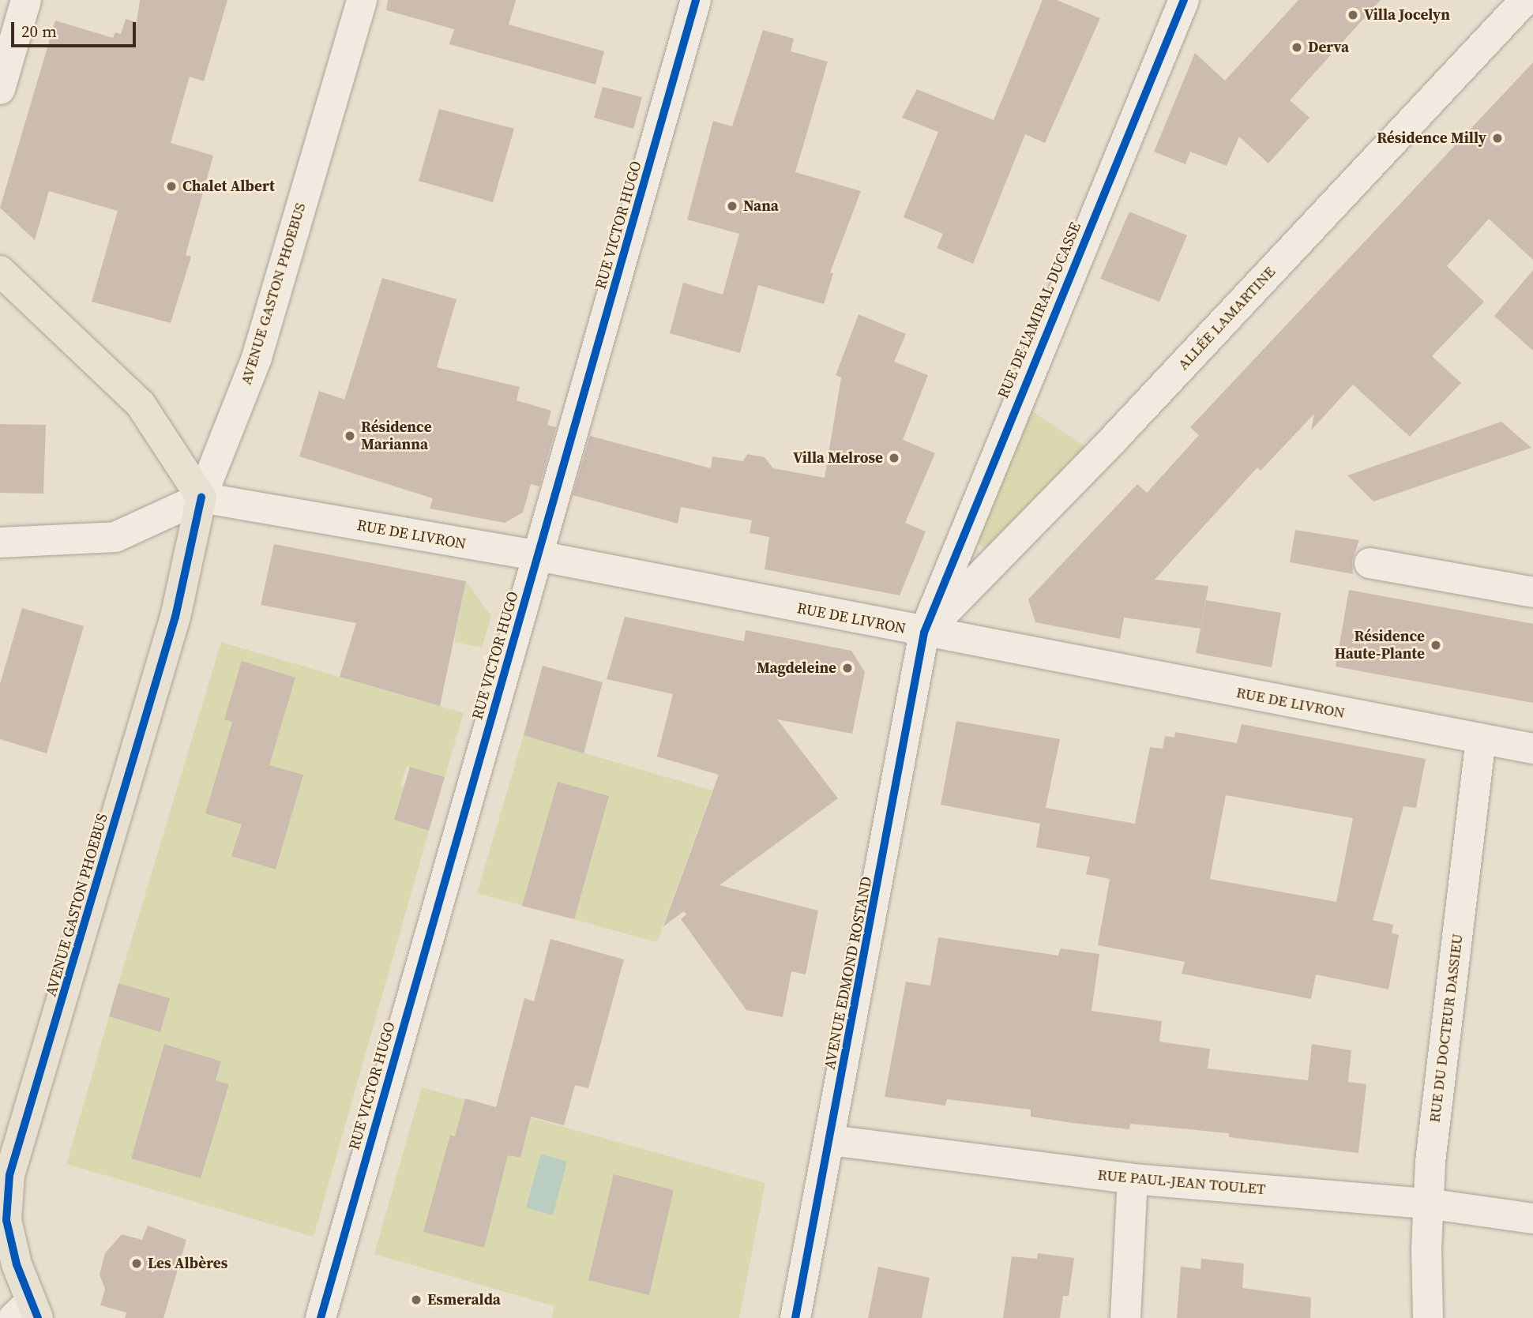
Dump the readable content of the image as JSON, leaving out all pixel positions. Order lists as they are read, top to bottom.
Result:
{
  "streets": {
    "main road": ["AVENUE GASTON PHOEBUS"],
    "street": [
      "RUE VICTOR HUGO",
      "RUE DE L'AMIRAL DUCASSE",
      "ALLÉE LAMARTINE",
      "RUE DE LIVRON",
      "AVENUE EDMOND ROSTAND",
      "RUE DU DOCTEUR DASSIEU",
      "RUE PAUL-JEAN TOULET"
    ]
  },
  "crossings": [
    ["RUE VICTOR HUGO", "RUE DE LIVRON"],
    ["AVENUE GASTON PHOEBUS", "RUE DE LIVRON"],
    ["RUE DE L'AMIRAL DUCASSE", "ALLÉE LAMARTINE"],
    ["RUE DE L'AMIRAL DUCASSE", "RUE DE LIVRON"],
    ["RUE DE L'AMIRAL DUCASSE", "AVENUE EDMOND ROSTAND"],
    ["ALLÉE LAMARTINE", "RUE DE LIVRON"],
    ["ALLÉE LAMARTINE", "AVENUE EDMOND ROSTAND"],
    ["RUE DE LIVRON", "AVENUE EDMOND ROSTAND"],
    ["RUE DE LIVRON", "RUE DU DOCTEUR DASSIEU"],
    ["AVENUE EDMOND ROSTAND", "RUE PAUL-JEAN TOULET"],
    ["RUE DU DOCTEUR DASSIEU", "RUE PAUL-JEAN TOULET"]
  ],
  "places": [
    "Villa Jocelyn",
    "Derva",
    "Résidence Milly",
    "Chalet Albert",
    "Nana",
    "Résidence Marianna",
    "Villa Melrose",
    "Résidence Haute-Plante",
    "Magdeleine",
    "Les Albères",
    "Esmeralda"
  ],
  "scale_bar": "20 m"
}
